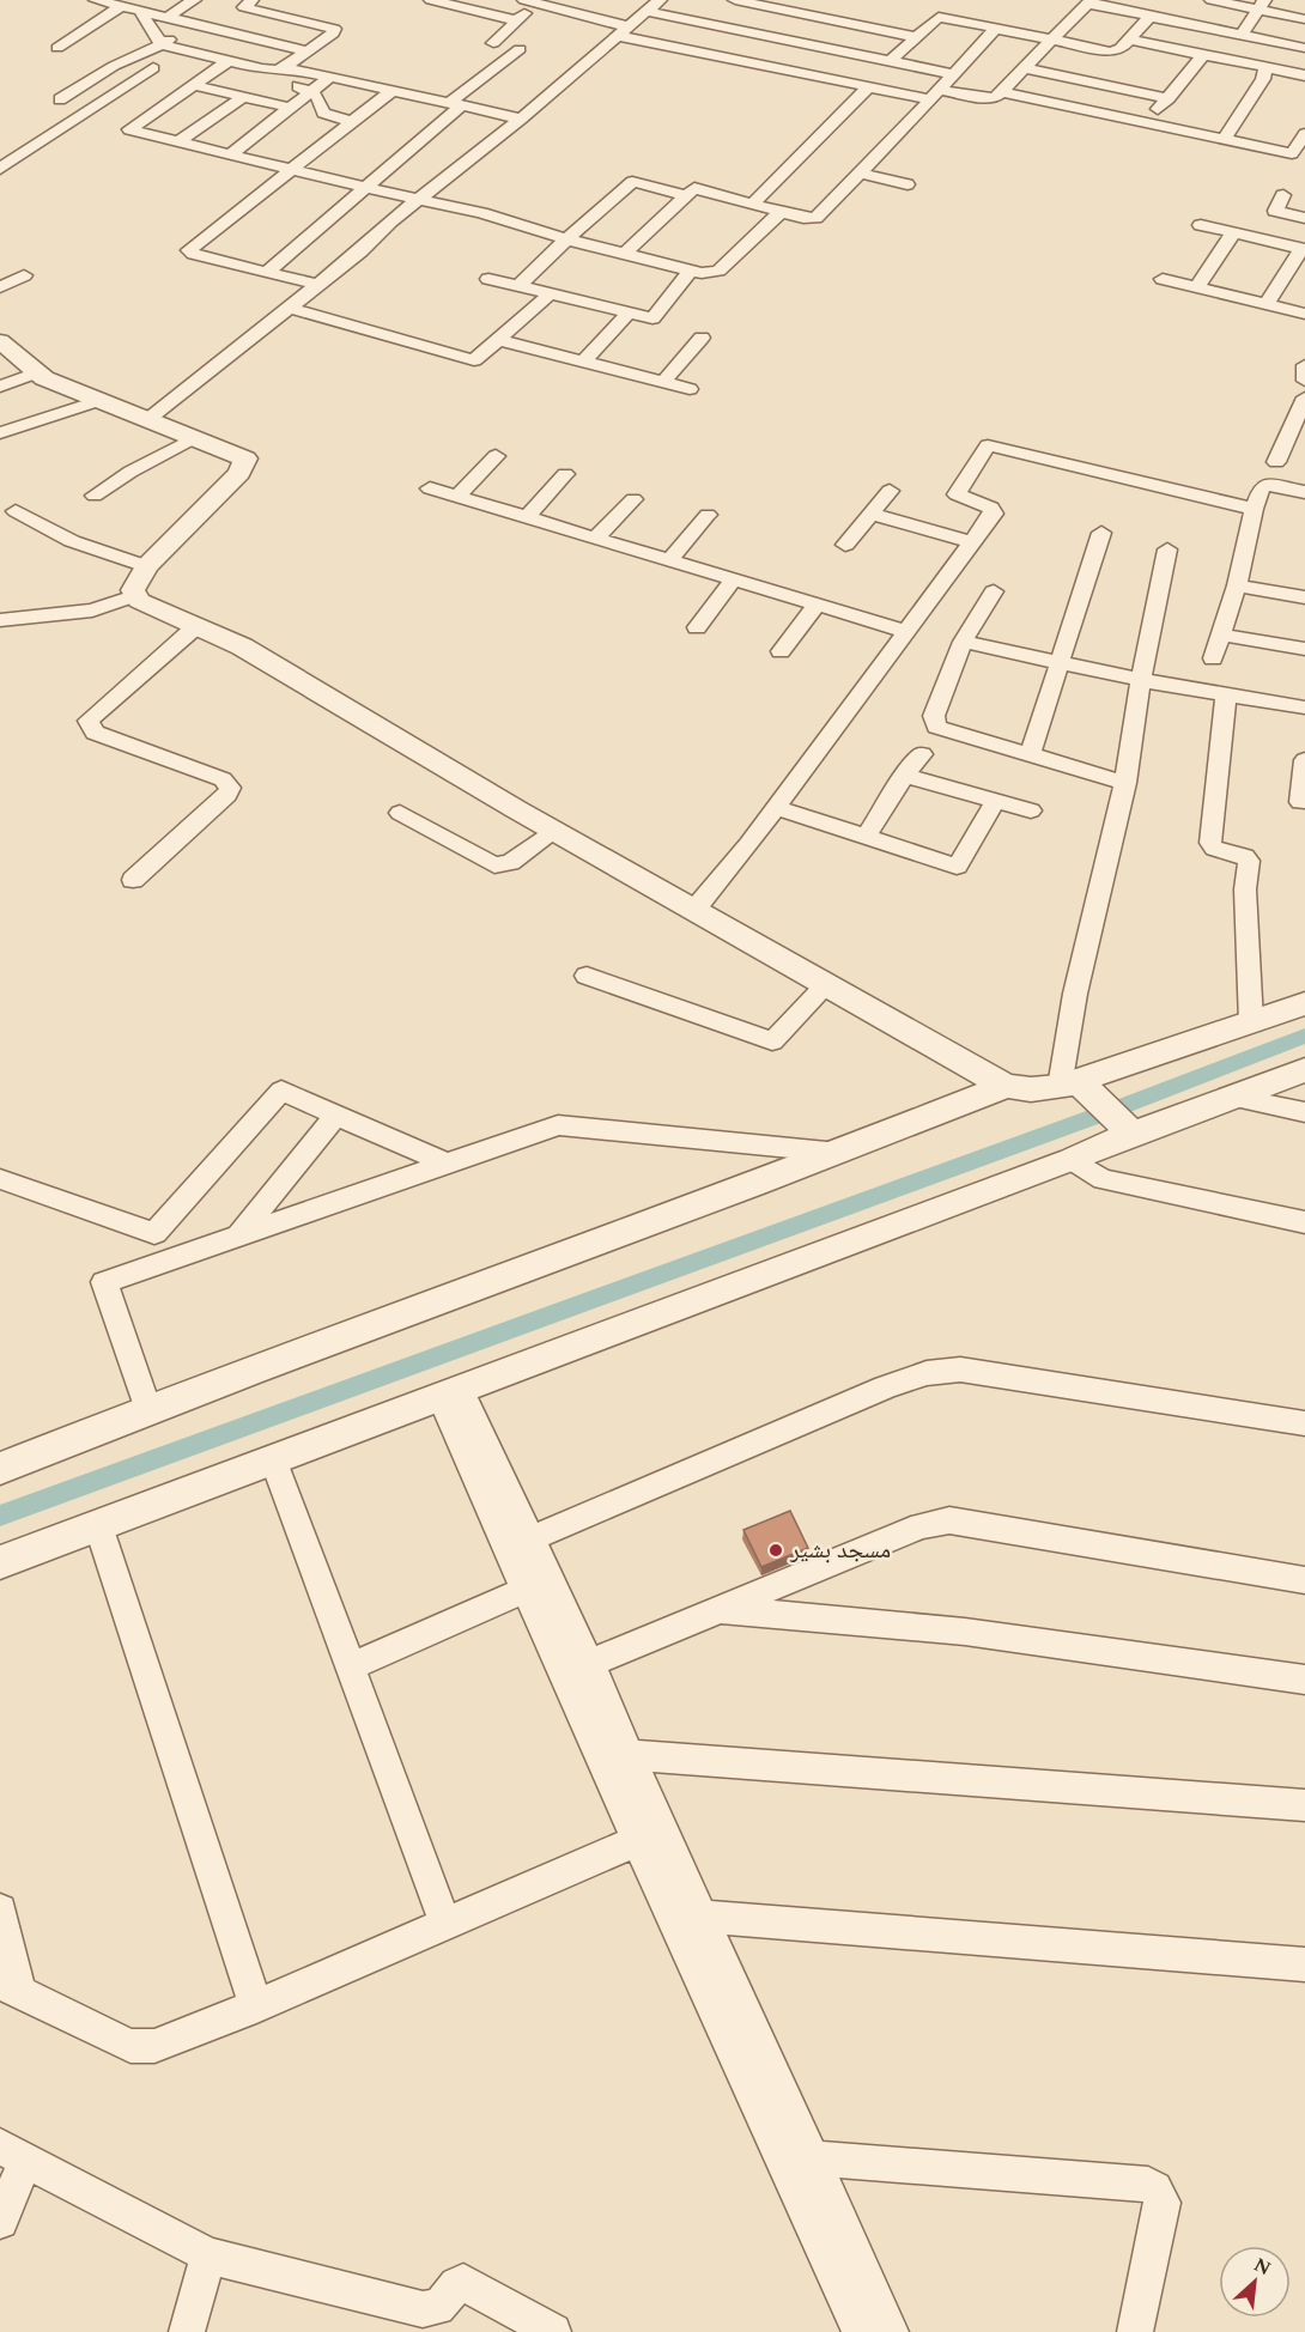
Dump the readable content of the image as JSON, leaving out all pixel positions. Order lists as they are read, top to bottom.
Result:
{
  "places": ["مسجد بشیر"],
  "north": "top right"
}
